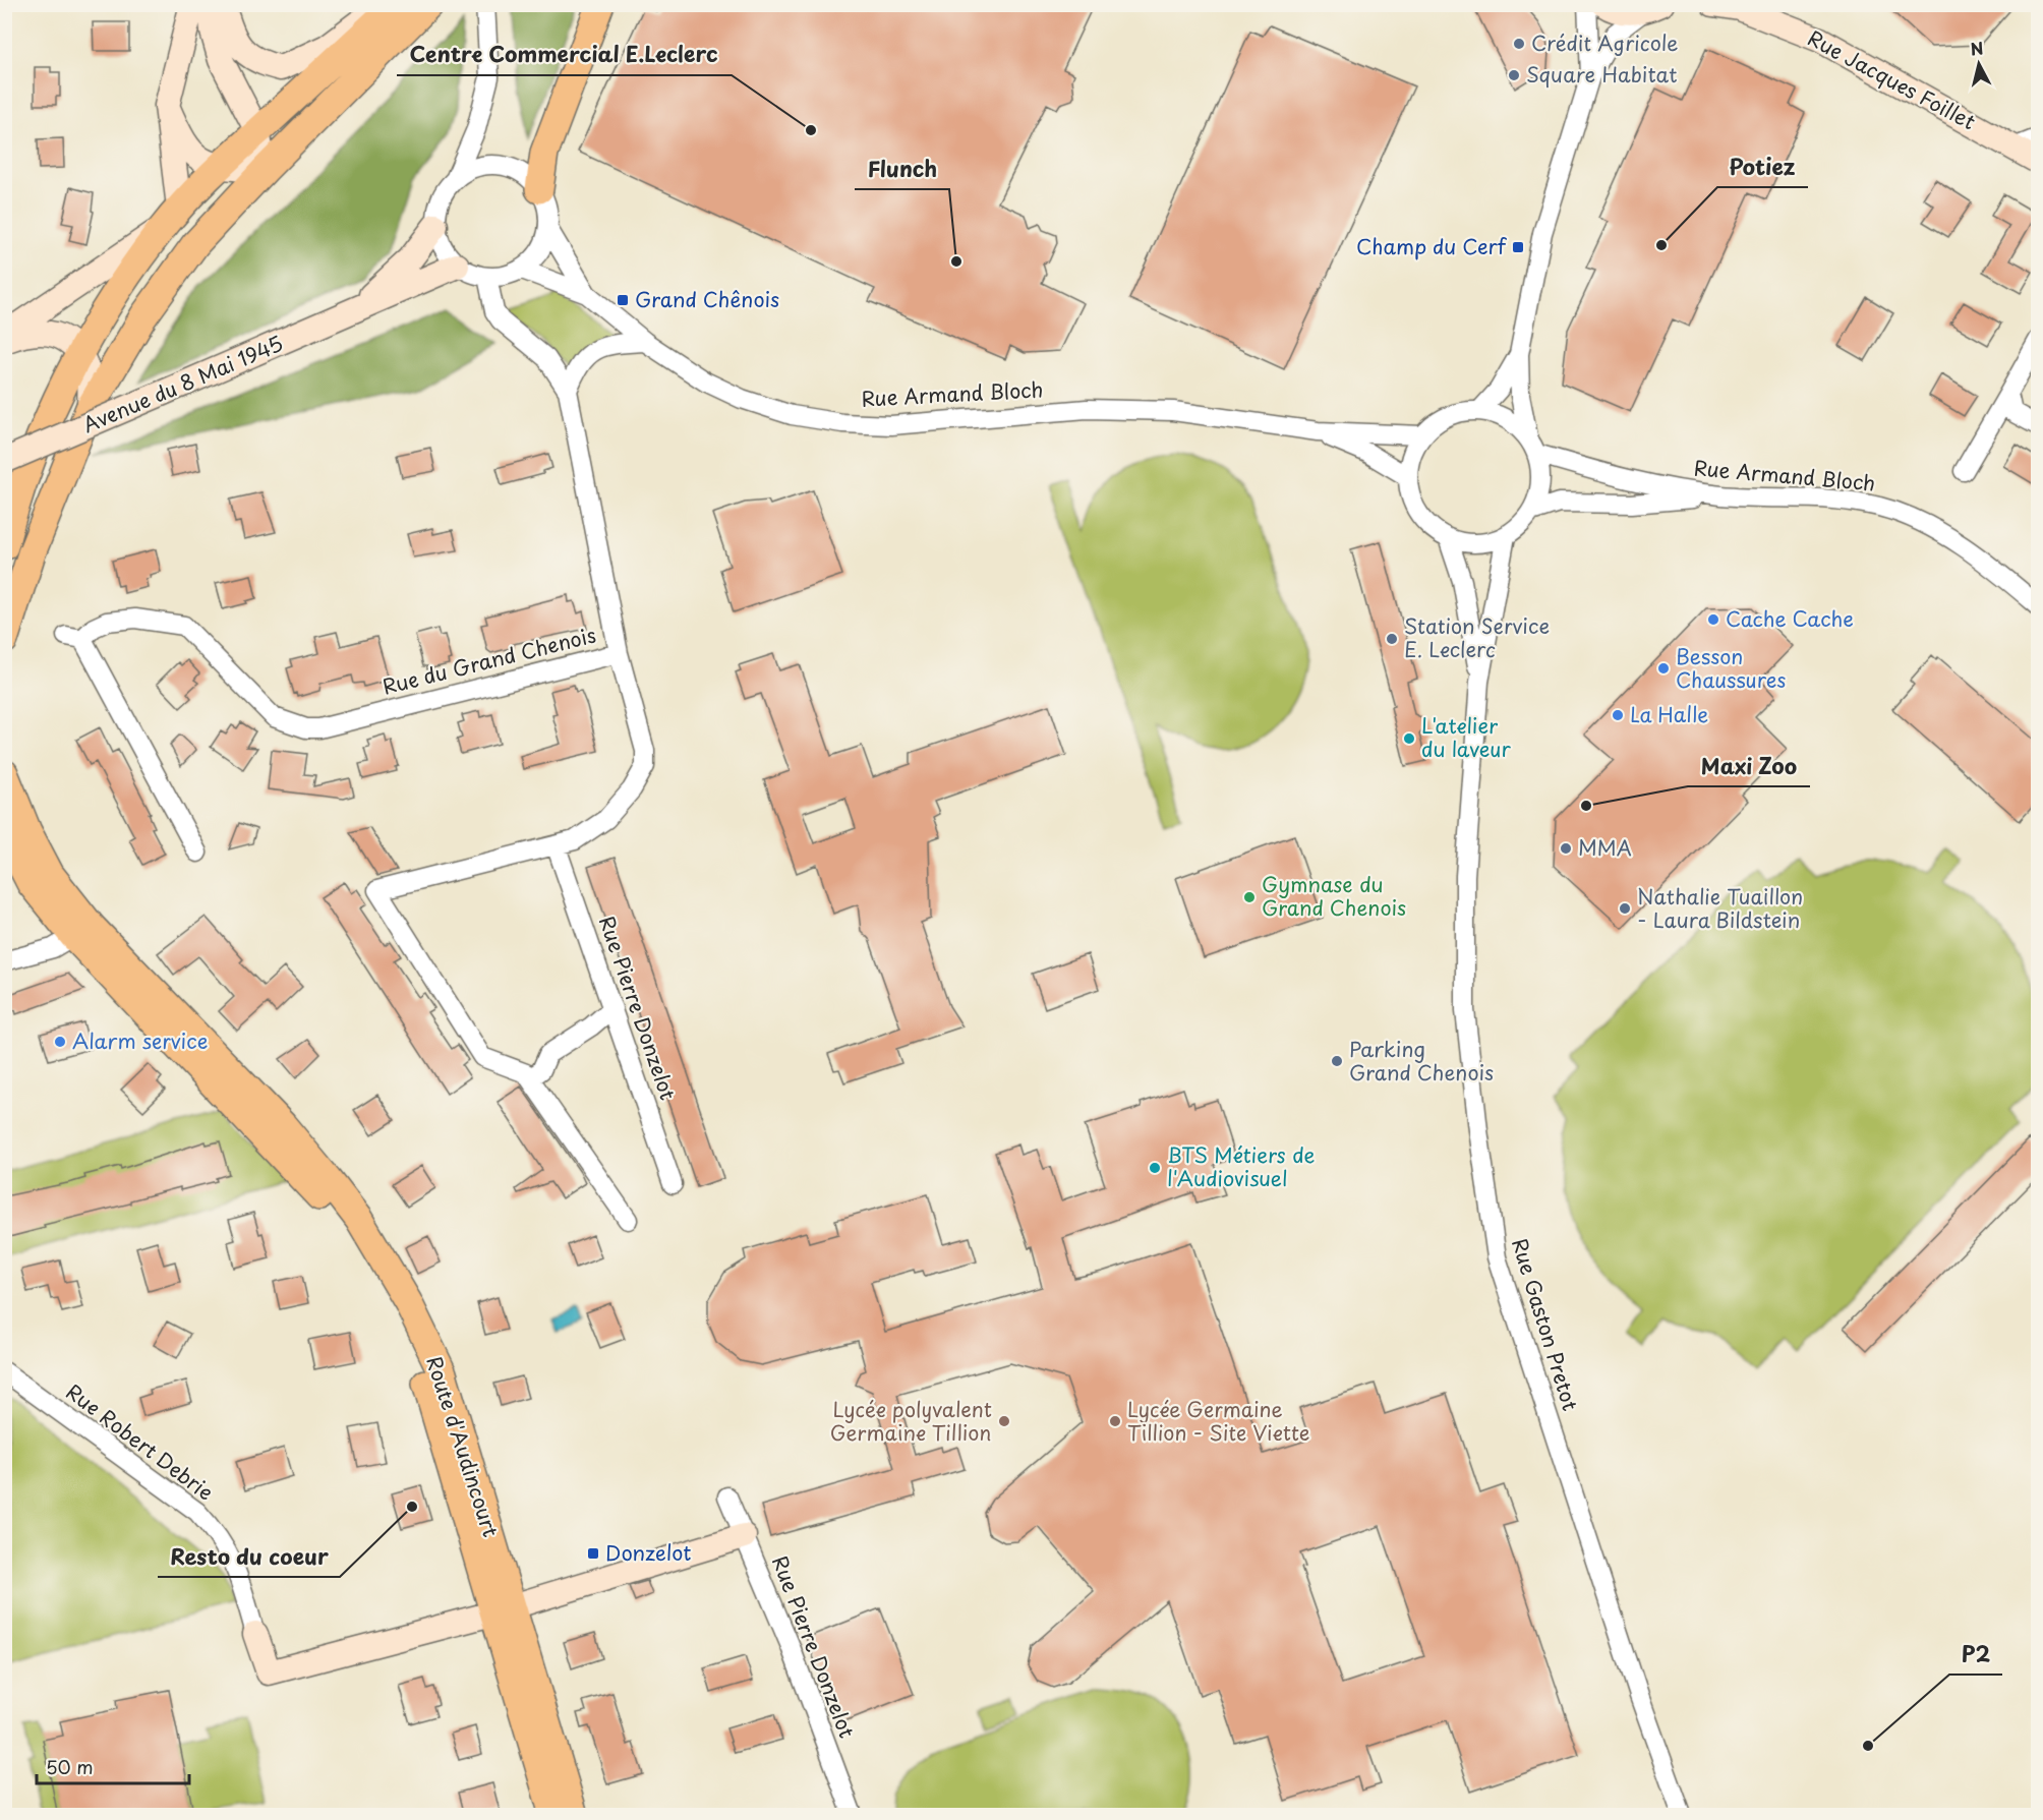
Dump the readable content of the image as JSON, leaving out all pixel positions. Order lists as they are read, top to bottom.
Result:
{
  "streets": {
    "main road": ["Route d'Audincourt"],
    "street": [
      "Rue Jacques Foillet",
      "Avenue du 8 Mai 1945",
      "Rue Armand Bloch",
      "Rue du Grand Chenois",
      "Rue Pierre Donzelot",
      "Rue Gaston Pretot",
      "Rue Robert Debrie"
    ]
  },
  "crossings": [
    ["Avenue du 8 Mai 1945", "Rue Armand Bloch"],
    ["Avenue du 8 Mai 1945", "Rue du Grand Chenois"],
    ["Rue Armand Bloch", "Rue du Grand Chenois"],
    ["Rue Armand Bloch", "Rue Gaston Pretot"]
  ],
  "places": {
    "other": [
      "Crédit Agricole",
      "Square Habitat",
      "Centre Commercial E.Leclerc",
      "Potiez",
      "Flunch",
      "Cache Cache",
      "Station Service E. Leclerc",
      "Besson Chaussures",
      "La Halle",
      "L'atelier du laveur",
      "Maxi Zoo",
      "MMA",
      "Gymnase du Grand Chenois",
      "Nathalie Tuaillon - Laura Bildstein",
      "Alarm service",
      "Parking Grand Chenois",
      "BTS Métiers de l'Audiovisuel",
      "Lycée polyvalent Germaine Tillion",
      "Lycée Germaine Tillion - Site Viette",
      "Resto du coeur",
      "P2"
    ],
    "transit": ["Champ du Cerf", "Grand Chênois", "Donzelot"]
  },
  "scale_bar": "50 m",
  "north": "top"
}
